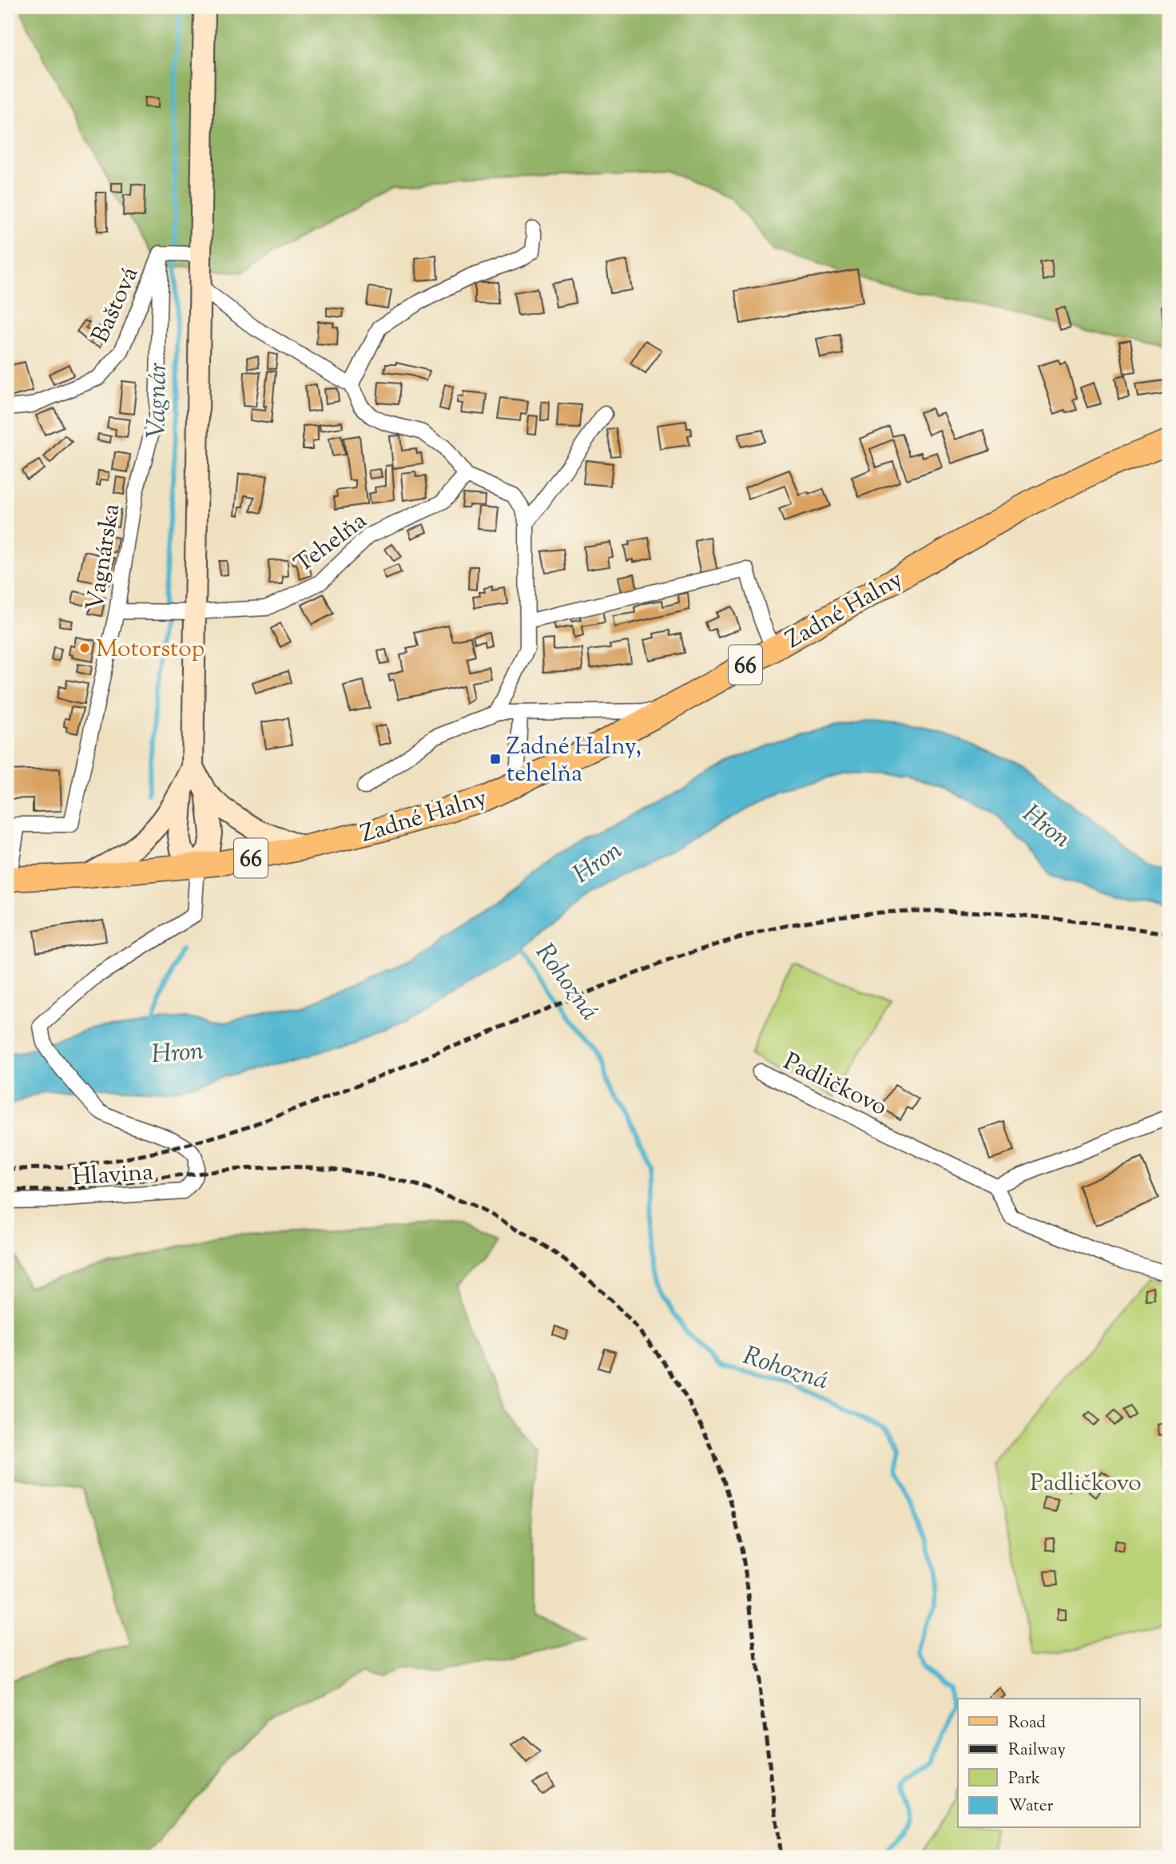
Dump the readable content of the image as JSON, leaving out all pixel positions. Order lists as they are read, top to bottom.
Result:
{
  "streets": {
    "main road": ["Zadné Halny", "66"],
    "street": [
      "Baštová",
      "Tehelňa",
      "Vagnárska",
      "Padličkovo",
      "Hlavina"
    ]
  },
  "crossings": [
    ["Baštová", "Vagnárska"],
    ["Tehelňa", "Vagnárska"],
    ["Vagnárska", "Zadné Halny"],
    ["Zadné Halny", "Hlavina"]
  ],
  "water": ["Vagnár", "Hron", "Rohozná"],
  "parks": ["Padličkovo"],
  "places": {
    "other": ["Motorstop"],
    "transit": ["Zadné Halny, tehelňa"]
  },
  "legend": [
    "Road",
    "Railway",
    "Park",
    "Water"
  ]
}
